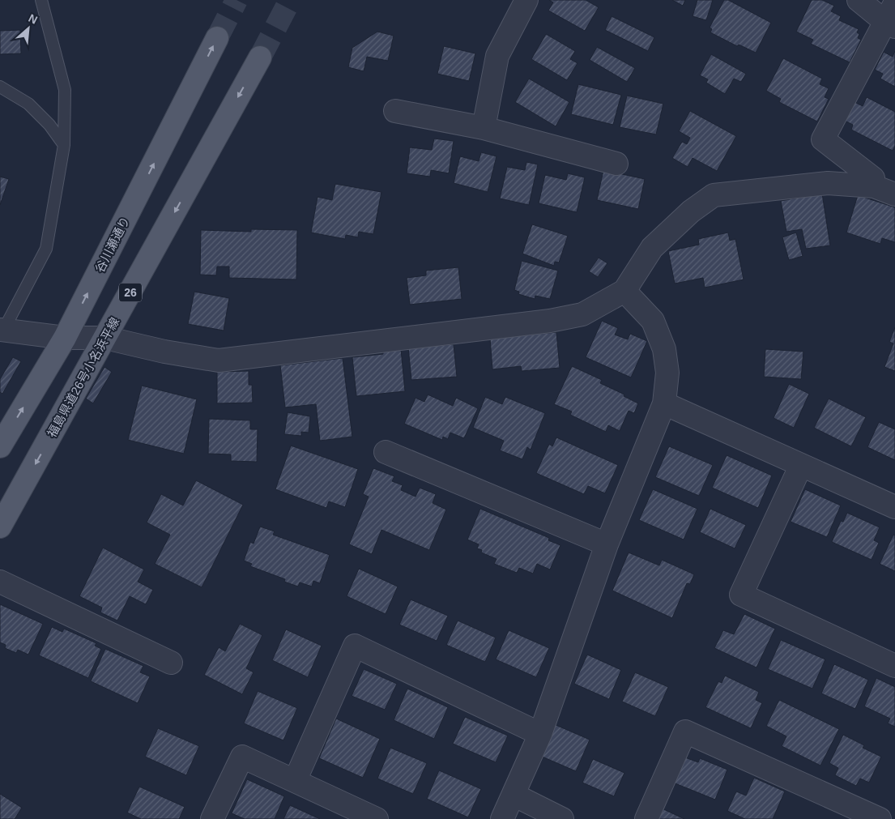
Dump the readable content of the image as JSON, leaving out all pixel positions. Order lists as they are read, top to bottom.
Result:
{
  "streets": {
    "main road": ["谷川瀬通り", "26", "福島県道26号小名浜平線"]
  },
  "one_way": ["谷川瀬通り", "福島県道26号小名浜平線"],
  "north": "top right"
}
